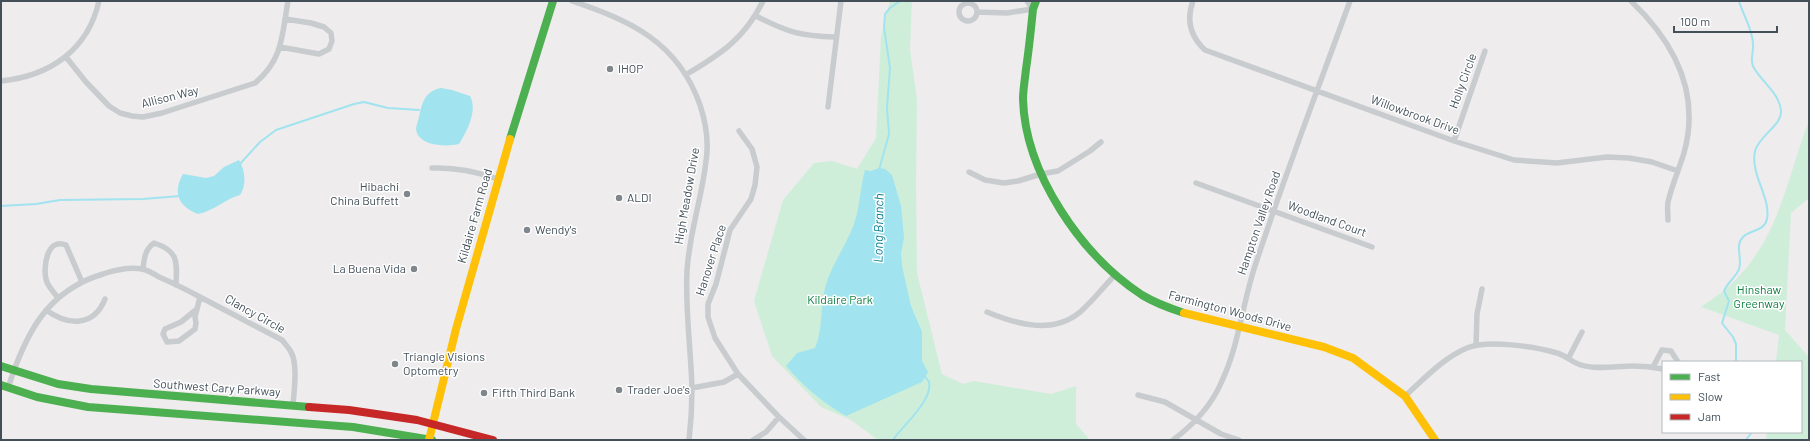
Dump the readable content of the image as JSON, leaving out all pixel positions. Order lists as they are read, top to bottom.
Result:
{
  "streets": {
    "main road": ["Kildaire Farm Road", "Farmington Woods Drive", "Southwest Cary Parkway"],
    "street": [
      "Holly Circle",
      "Allison Way",
      "Willowbrook Drive",
      "High Meadow Drive",
      "Woodland Court",
      "Hampton Valley Road",
      "Hanover Place",
      "Clancy Circle"
    ]
  },
  "crossings": [
    ["Holly Circle", "Willowbrook Drive"],
    ["Willowbrook Drive", "Hampton Valley Road"],
    ["Kildaire Farm Road", "Southwest Cary Parkway"],
    ["Woodland Court", "Hampton Valley Road"],
    ["Hampton Valley Road", "Farmington Woods Drive"],
    ["Clancy Circle", "Southwest Cary Parkway"]
  ],
  "water": ["Long Branch"],
  "parks": ["Hinshaw Greenway", "Kildaire Park"],
  "places": [
    "IHOP",
    "Hibachi China Buffett",
    "ALDI",
    "Wendy's",
    "La Buena Vida",
    "Triangle Visions Optometry",
    "Trader Joe's",
    "Fifth Third Bank"
  ],
  "legend": ["Fast", "Slow", "Jam"],
  "scale_bar": "100 m"
}
